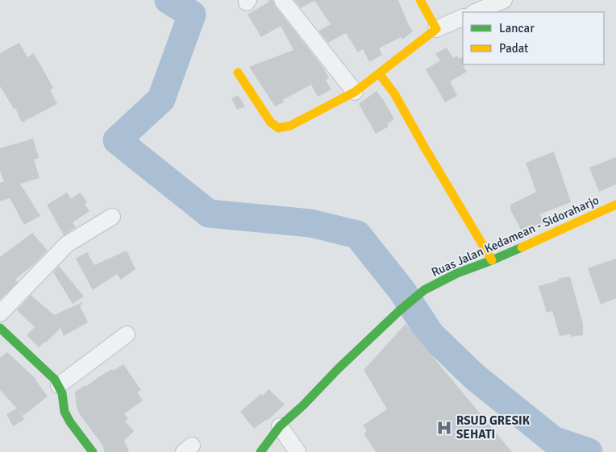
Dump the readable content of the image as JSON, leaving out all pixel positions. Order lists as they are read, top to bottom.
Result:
{
  "streets": {
    "street": ["Ruas Jalan Kedamean - Sidoraharjo"]
  },
  "places": {
    "hospital": ["RSUD GRESIK SEHATI"]
  },
  "legend": ["Lancar", "Padat"]
}
